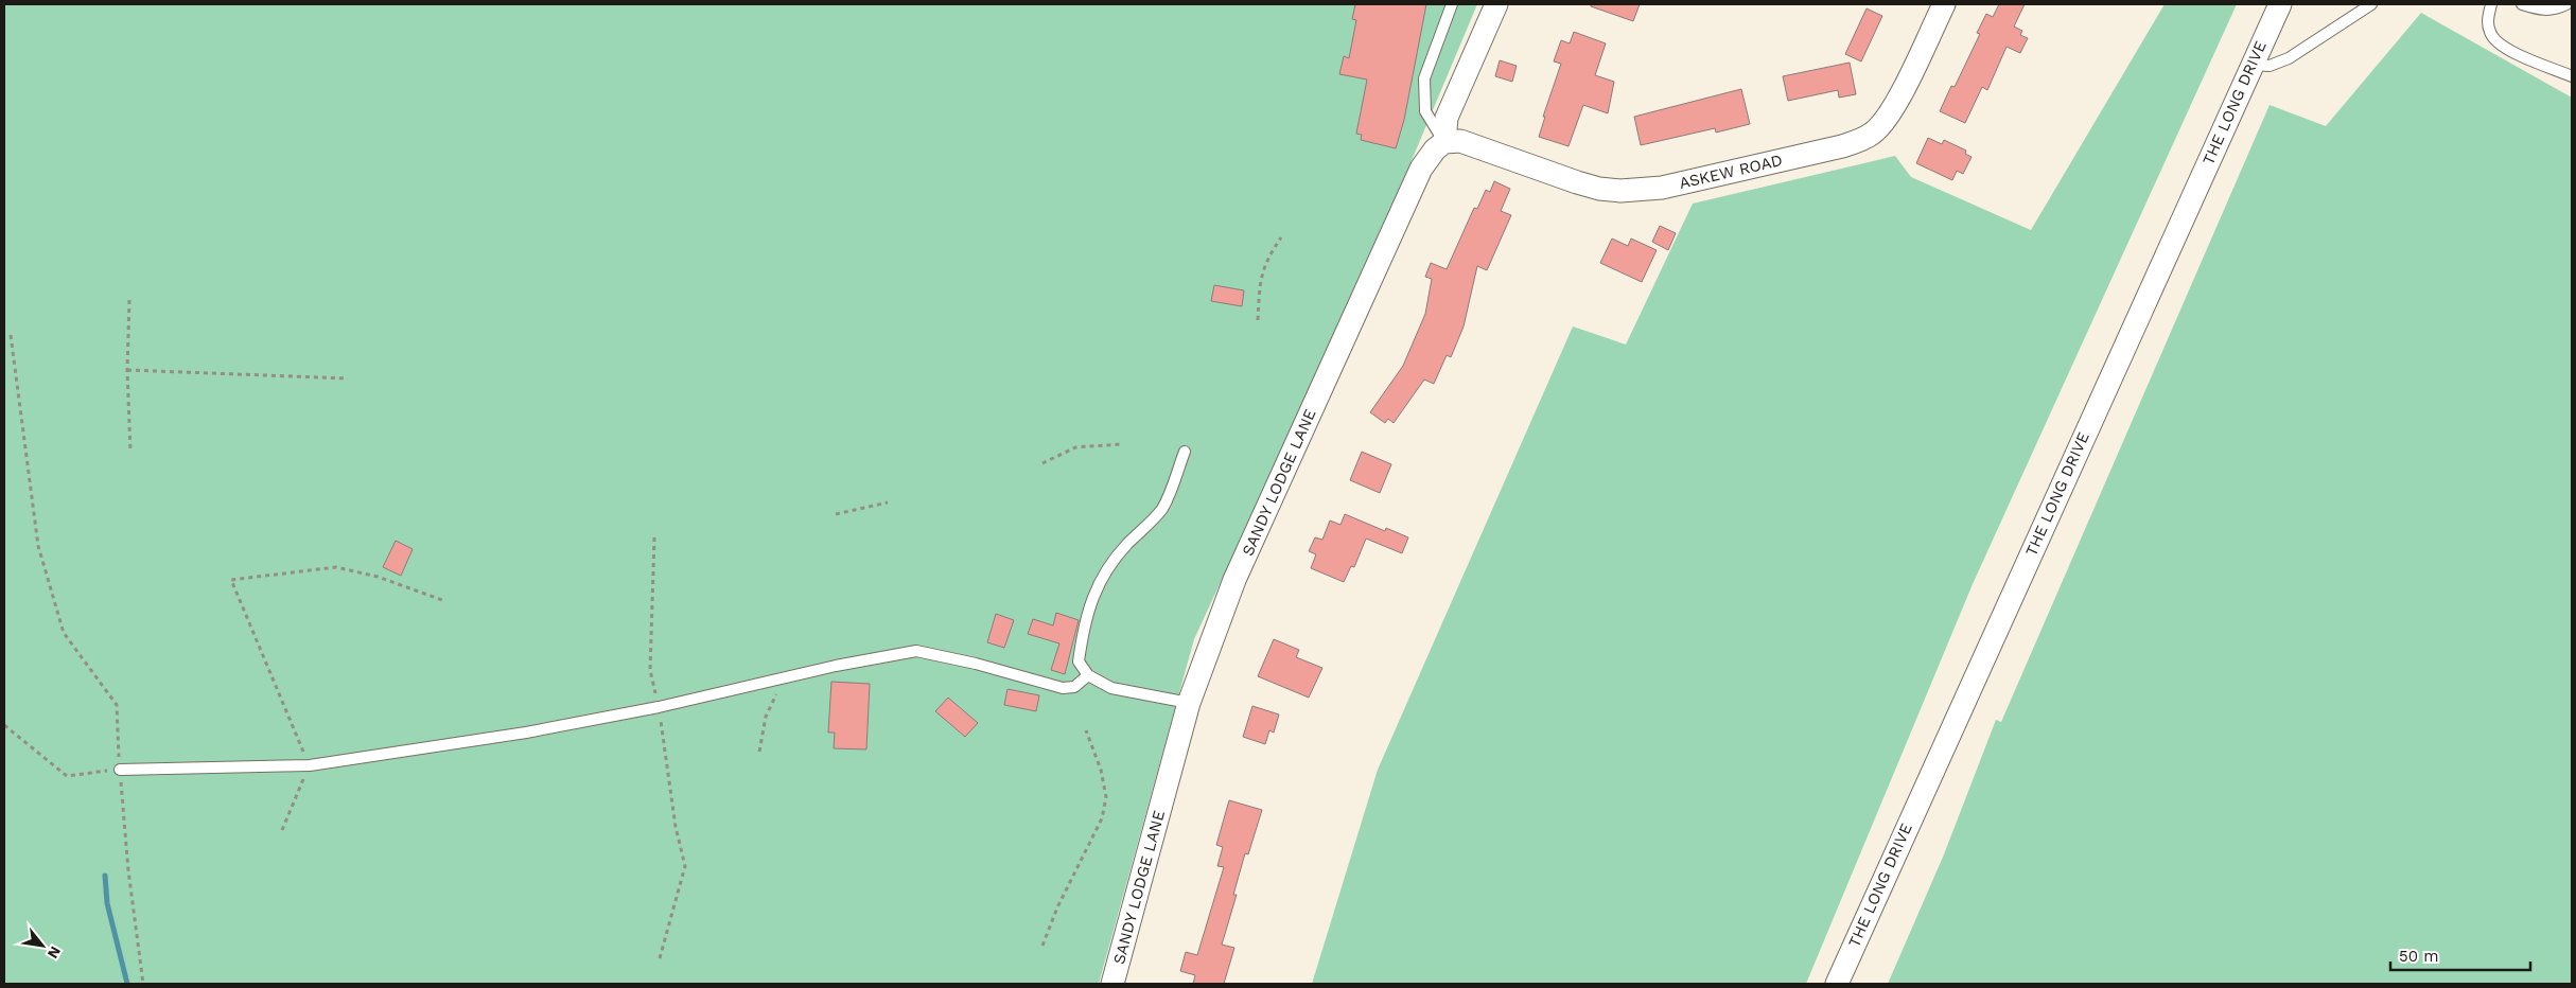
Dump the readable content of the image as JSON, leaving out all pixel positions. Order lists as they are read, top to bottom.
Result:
{
  "streets": {
    "street": ["THE LONG DRIVE", "ASKEW ROAD", "SANDY LODGE LANE"]
  },
  "crossings": [
    ["ASKEW ROAD", "SANDY LODGE LANE"]
  ],
  "scale_bar": "50 m",
  "north": "bottom right"
}
